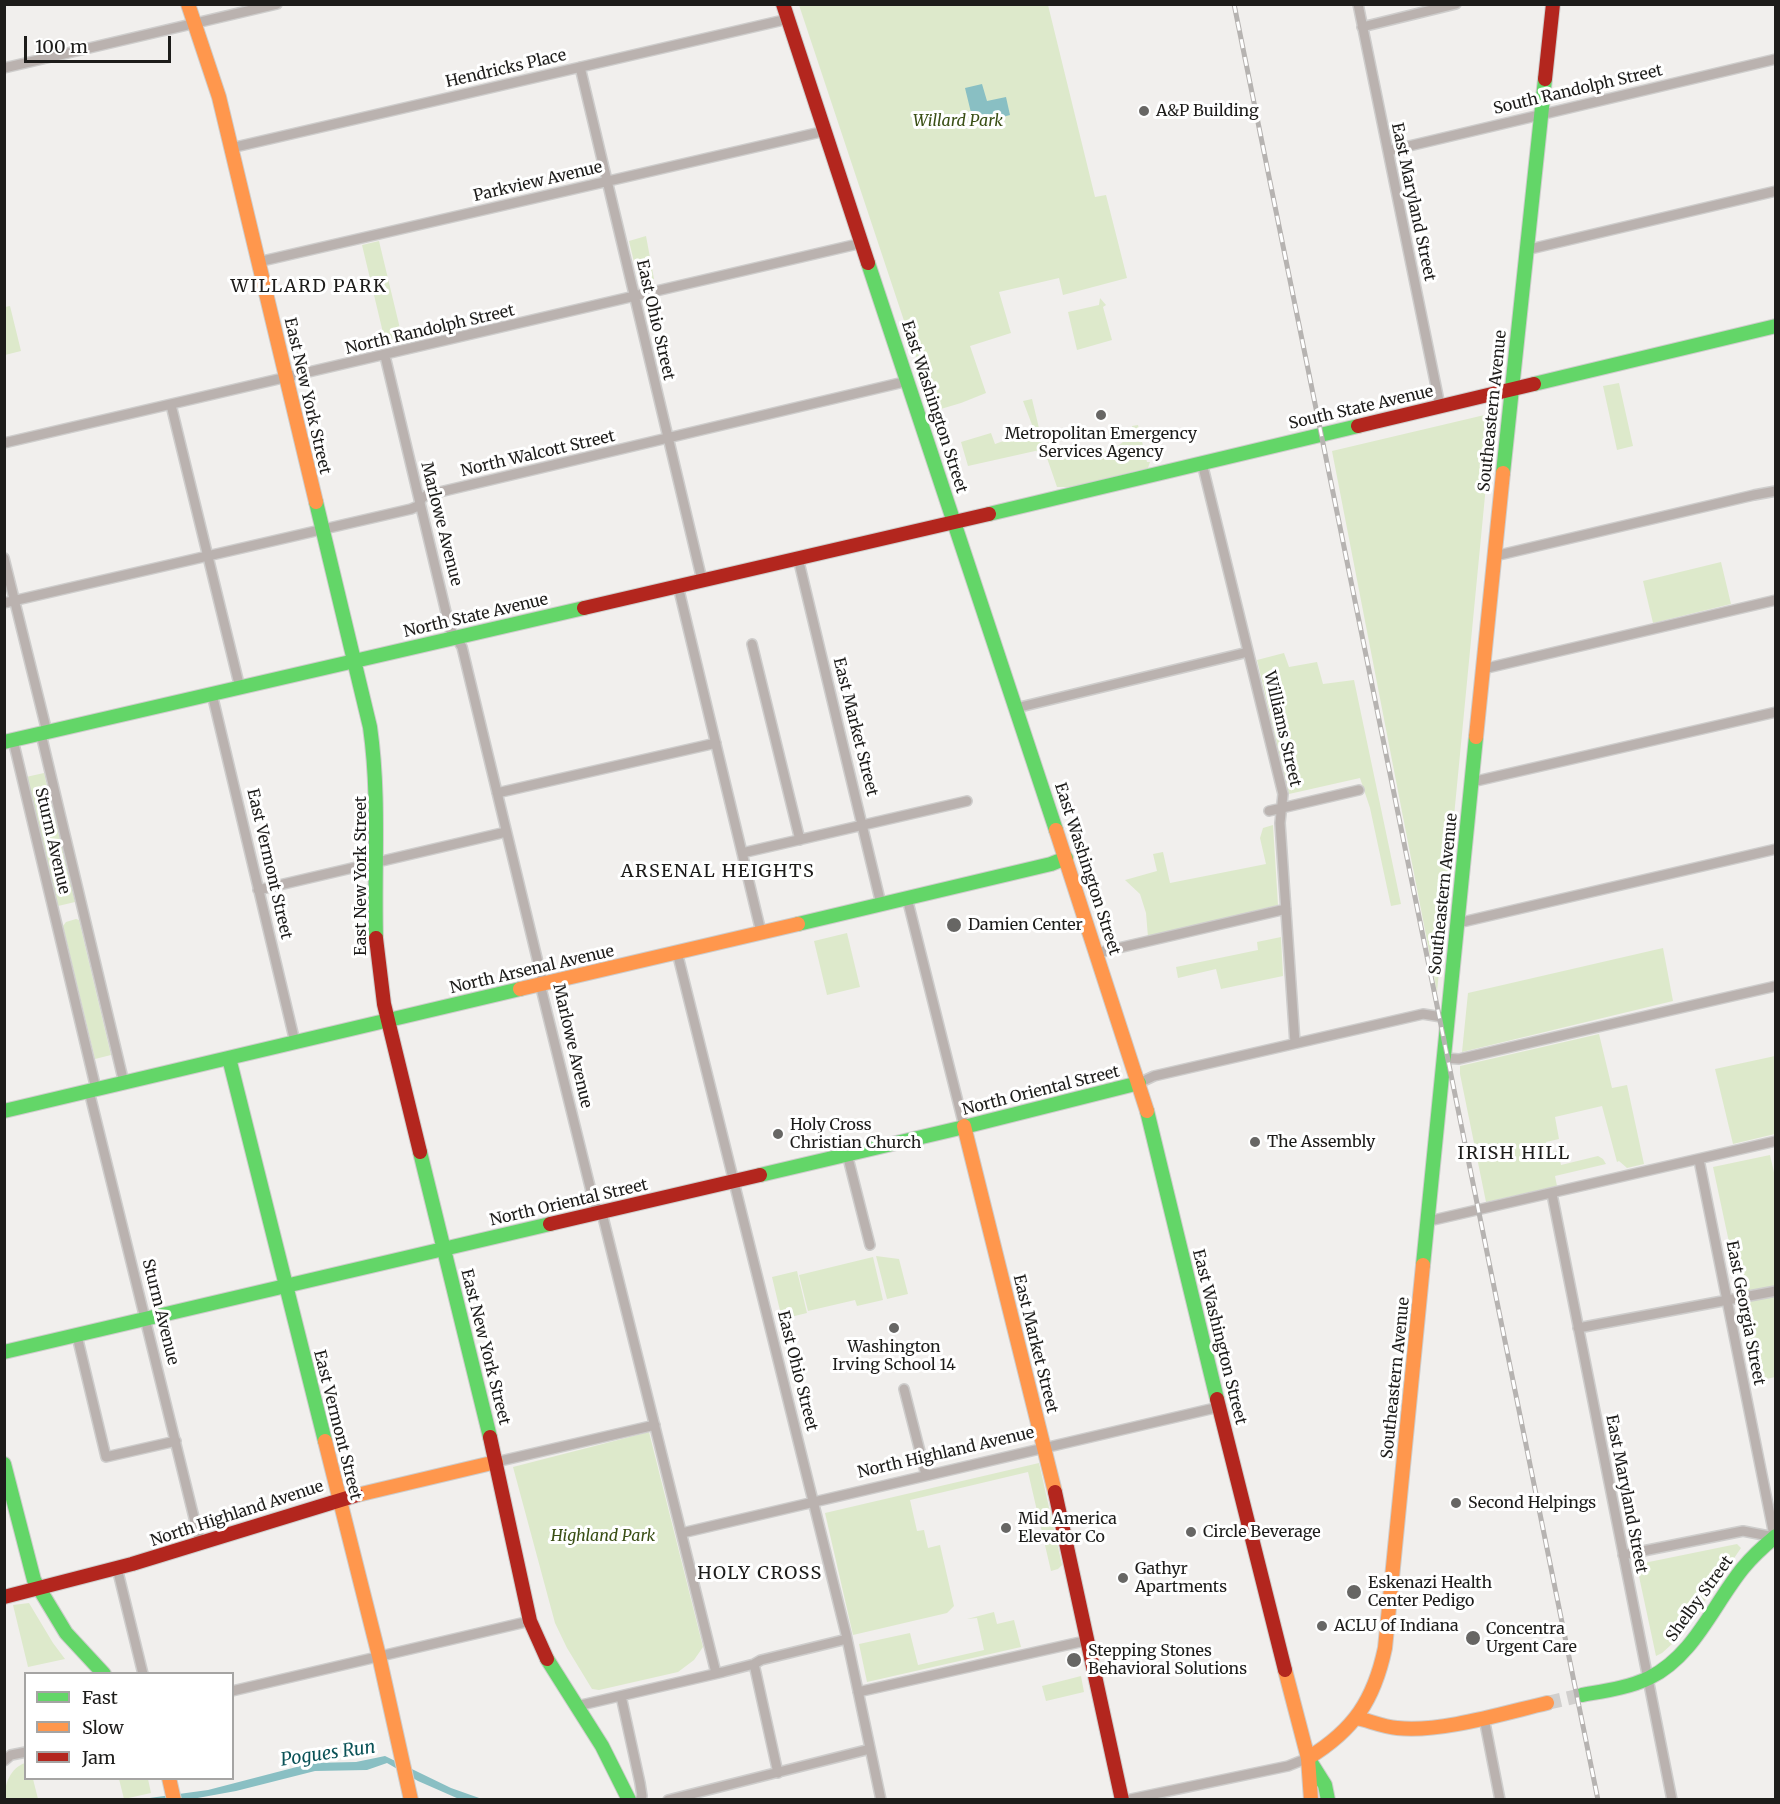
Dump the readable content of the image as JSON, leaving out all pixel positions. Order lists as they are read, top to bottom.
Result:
{
  "streets": {
    "main road": [
      "East New York Street",
      "East Washington Street",
      "South State Avenue",
      "Southeastern Avenue",
      "North State Avenue",
      "East Market Street",
      "East Vermont Street",
      "North Arsenal Avenue",
      "North Oriental Street",
      "North Highland Avenue",
      "Shelby Street"
    ],
    "street": [
      "Hendricks Place",
      "South Randolph Street",
      "Parkview Avenue",
      "East Maryland Street",
      "East Ohio Street",
      "North Randolph Street",
      "North Walcott Street",
      "Marlowe Avenue",
      "Williams Street",
      "Sturm Avenue",
      "East Georgia Street"
    ]
  },
  "crossings": [
    ["Hendricks Place", "East Ohio Street"],
    ["Hendricks Place", "East New York Street"],
    ["Hendricks Place", "East Washington Street"],
    ["South Randolph Street", "East Maryland Street"],
    ["South Randolph Street", "Southeastern Avenue"],
    ["Parkview Avenue", "East Ohio Street"],
    ["Parkview Avenue", "East New York Street"],
    ["Parkview Avenue", "East Washington Street"],
    ["East Maryland Street", "South State Avenue"],
    ["East Maryland Street", "Shelby Street"],
    ["East Ohio Street", "North Randolph Street"],
    ["East Ohio Street", "North Walcott Street"],
    ["East Ohio Street", "North State Avenue"],
    ["East Ohio Street", "North Arsenal Avenue"],
    ["East Ohio Street", "North Oriental Street"],
    ["East Ohio Street", "North Highland Avenue"],
    ["North Randolph Street", "East New York Street"],
    ["North Randolph Street", "East Washington Street"],
    ["North Randolph Street", "Marlowe Avenue"],
    ["East New York Street", "North Walcott Street"],
    ["East New York Street", "North State Avenue"],
    ["East New York Street", "North Arsenal Avenue"],
    ["East New York Street", "North Oriental Street"],
    ["East New York Street", "North Highland Avenue"],
    ["East Washington Street", "South State Avenue"],
    ["East Washington Street", "Southeastern Avenue"],
    ["East Washington Street", "North Walcott Street"],
    ["East Washington Street", "North State Avenue"],
    ["East Washington Street", "North Arsenal Avenue"],
    ["East Washington Street", "North Oriental Street"],
    ["East Washington Street", "North Highland Avenue"],
    ["South State Avenue", "Southeastern Avenue"],
    ["South State Avenue", "North State Avenue"],
    ["South State Avenue", "Williams Street"],
    ["North Walcott Street", "Marlowe Avenue"],
    ["North Walcott Street", "Sturm Avenue"],
    ["Marlowe Avenue", "North State Avenue"],
    ["Marlowe Avenue", "North Arsenal Avenue"],
    ["Marlowe Avenue", "North Oriental Street"],
    ["Marlowe Avenue", "North Highland Avenue"],
    ["North State Avenue", "East Market Street"],
    ["North State Avenue", "Sturm Avenue"],
    ["North State Avenue", "East Vermont Street"],
    ["East Market Street", "North Arsenal Avenue"],
    ["East Market Street", "North Oriental Street"],
    ["East Market Street", "North Highland Avenue"],
    ["Sturm Avenue", "North Arsenal Avenue"],
    ["Sturm Avenue", "North Oriental Street"],
    ["Sturm Avenue", "North Highland Avenue"],
    ["East Vermont Street", "North Arsenal Avenue"],
    ["East Vermont Street", "North Oriental Street"],
    ["East Vermont Street", "North Highland Avenue"],
    ["East Georgia Street", "Shelby Street"]
  ],
  "districts": [
    "WILLARD PARK",
    "ARSENAL HEIGHTS",
    "IRISH HILL",
    "HOLY CROSS"
  ],
  "water": ["Pogues Run"],
  "parks": ["Willard Park", "Highland Park"],
  "places": [
    "A&P Building",
    "Metropolitan Emergency Services Agency",
    "Damien Center",
    "Holy Cross Christian Church",
    "The Assembly",
    "Washington Irving School 14",
    "Second Helpings",
    "Mid America Elevator Co",
    "Circle Beverage",
    "Gathyr Apartments",
    "Eskenazi Health Center Pedigo",
    "ACLU of Indiana",
    "Concentra Urgent Care",
    "Stepping Stones Behavioral Solutions"
  ],
  "legend": ["Fast", "Slow", "Jam"],
  "scale_bar": "100 m"
}
